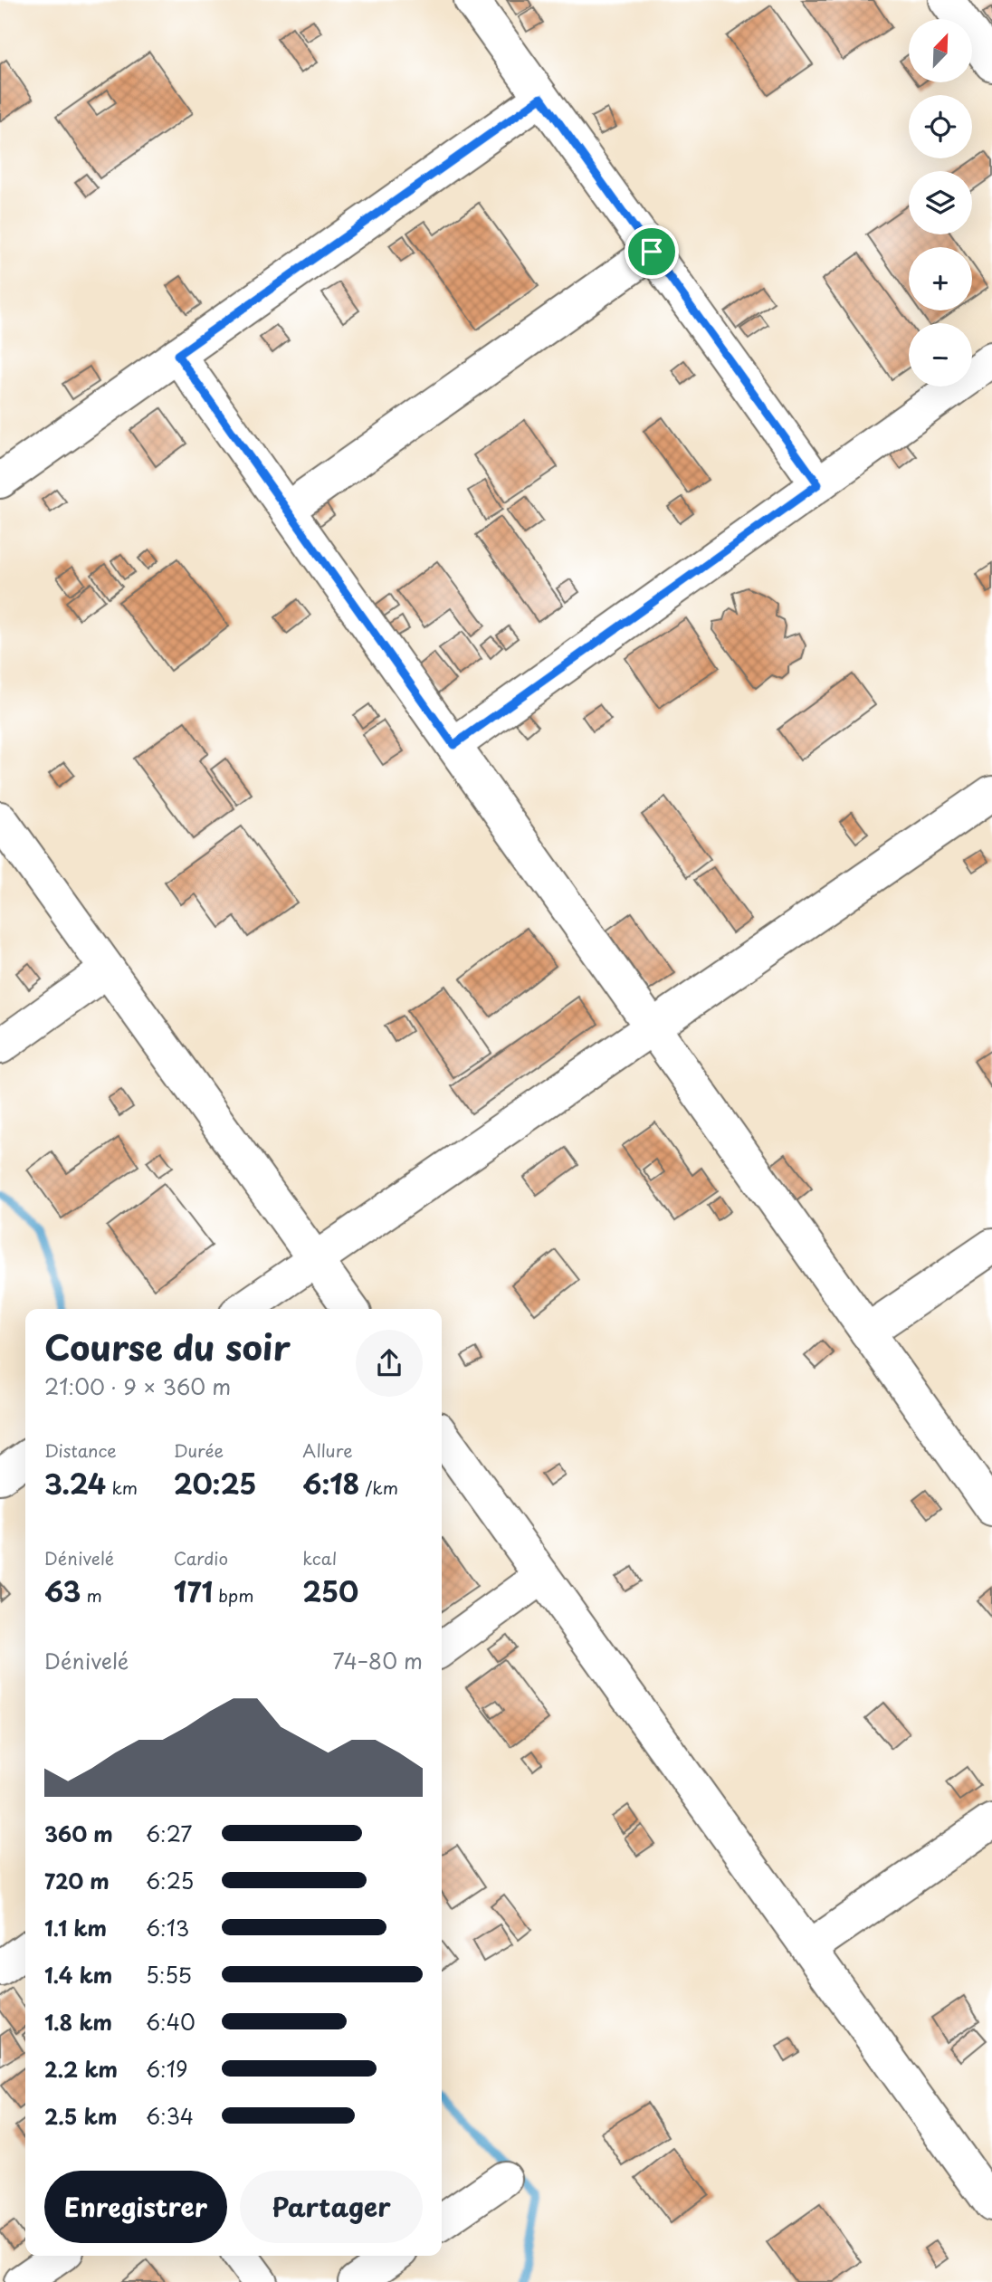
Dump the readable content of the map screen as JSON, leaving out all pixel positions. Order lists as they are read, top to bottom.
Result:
{
  "north": "top right",
  "page": {
    "map_buttons": ["+", "−"],
    "heading": ["Course du soir", "21:00 · 9 × 360 m"],
    "stats": [
      ["Distance", "3.24 km"],
      ["Durée", "20:25"],
      ["Allure", "6:18 /km"],
      ["Dénivelé", "63 m"],
      ["Cardio", "171 bpm"],
      ["kcal", "250"]
    ],
    "chart": ["Dénivelé", "74–80 m"],
    "list": [
      {
        "name": "360 m",
        "note": "6:27"
      },
      {
        "name": "720 m",
        "note": "6:25"
      },
      {
        "name": "1.1 km",
        "note": "6:13"
      },
      {
        "name": "1.4 km",
        "note": "5:55"
      },
      {
        "name": "1.8 km",
        "note": "6:40"
      },
      {
        "name": "2.2 km",
        "note": "6:19"
      },
      {
        "name": "2.5 km",
        "note": "6:34"
      }
    ],
    "buttons": ["Enregistrer", "Partager"]
  }
}
